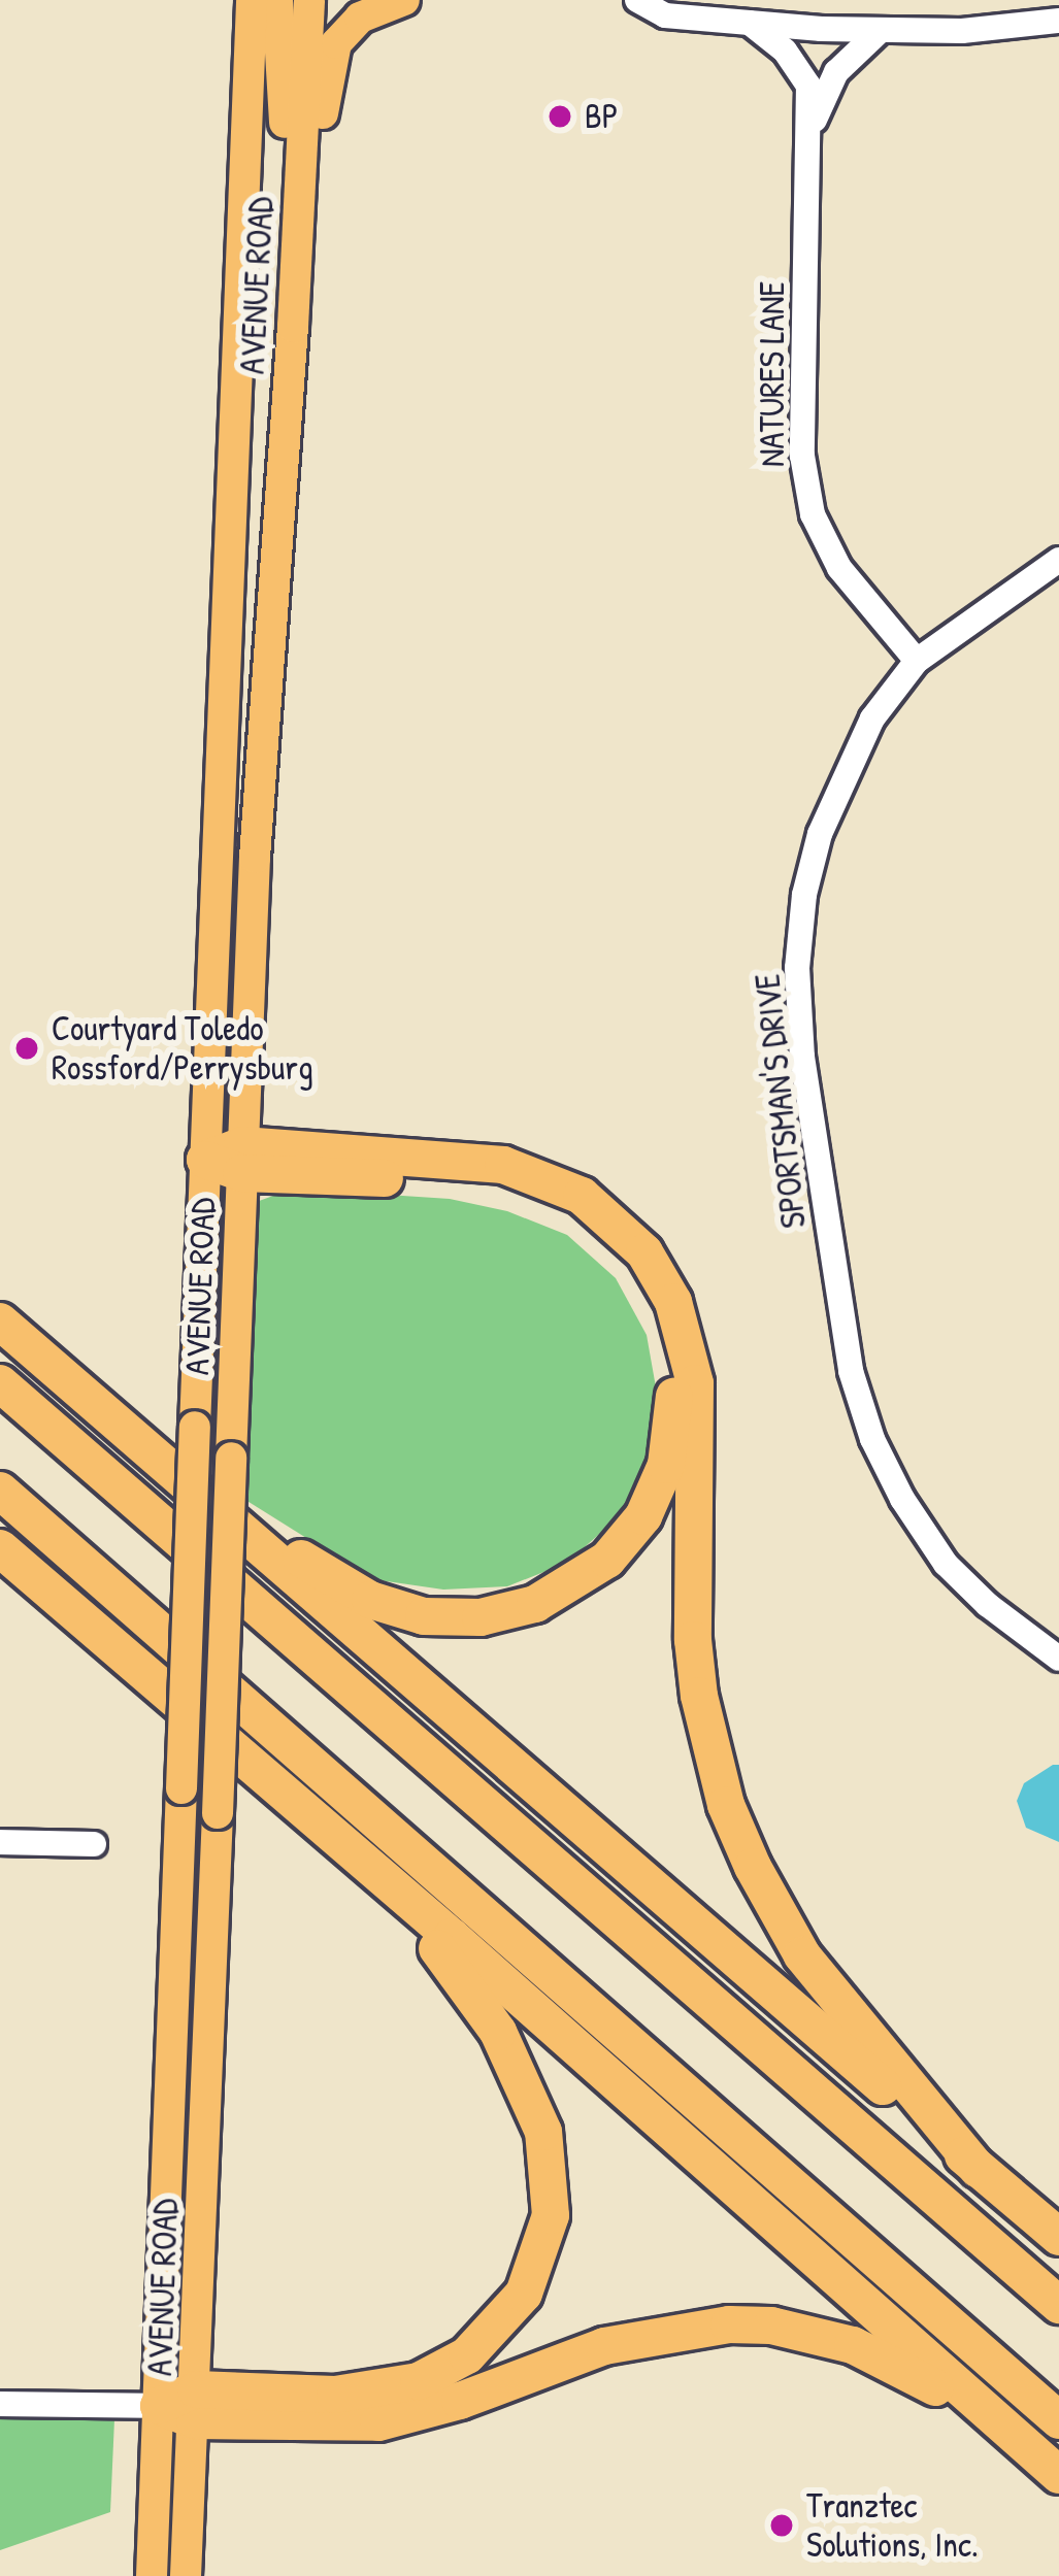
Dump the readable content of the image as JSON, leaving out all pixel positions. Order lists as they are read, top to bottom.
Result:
{
  "streets": {
    "main road": ["AVENUE ROAD"],
    "street": ["NATURES LANE", "SPORTSMAN'S DRIVE"]
  },
  "crossings": [
    ["NATURES LANE", "SPORTSMAN'S DRIVE"]
  ],
  "places": ["BP", "Courtyard Toledo Rossford/Perrysburg", "Tranztec Solutions, Inc."]
}
